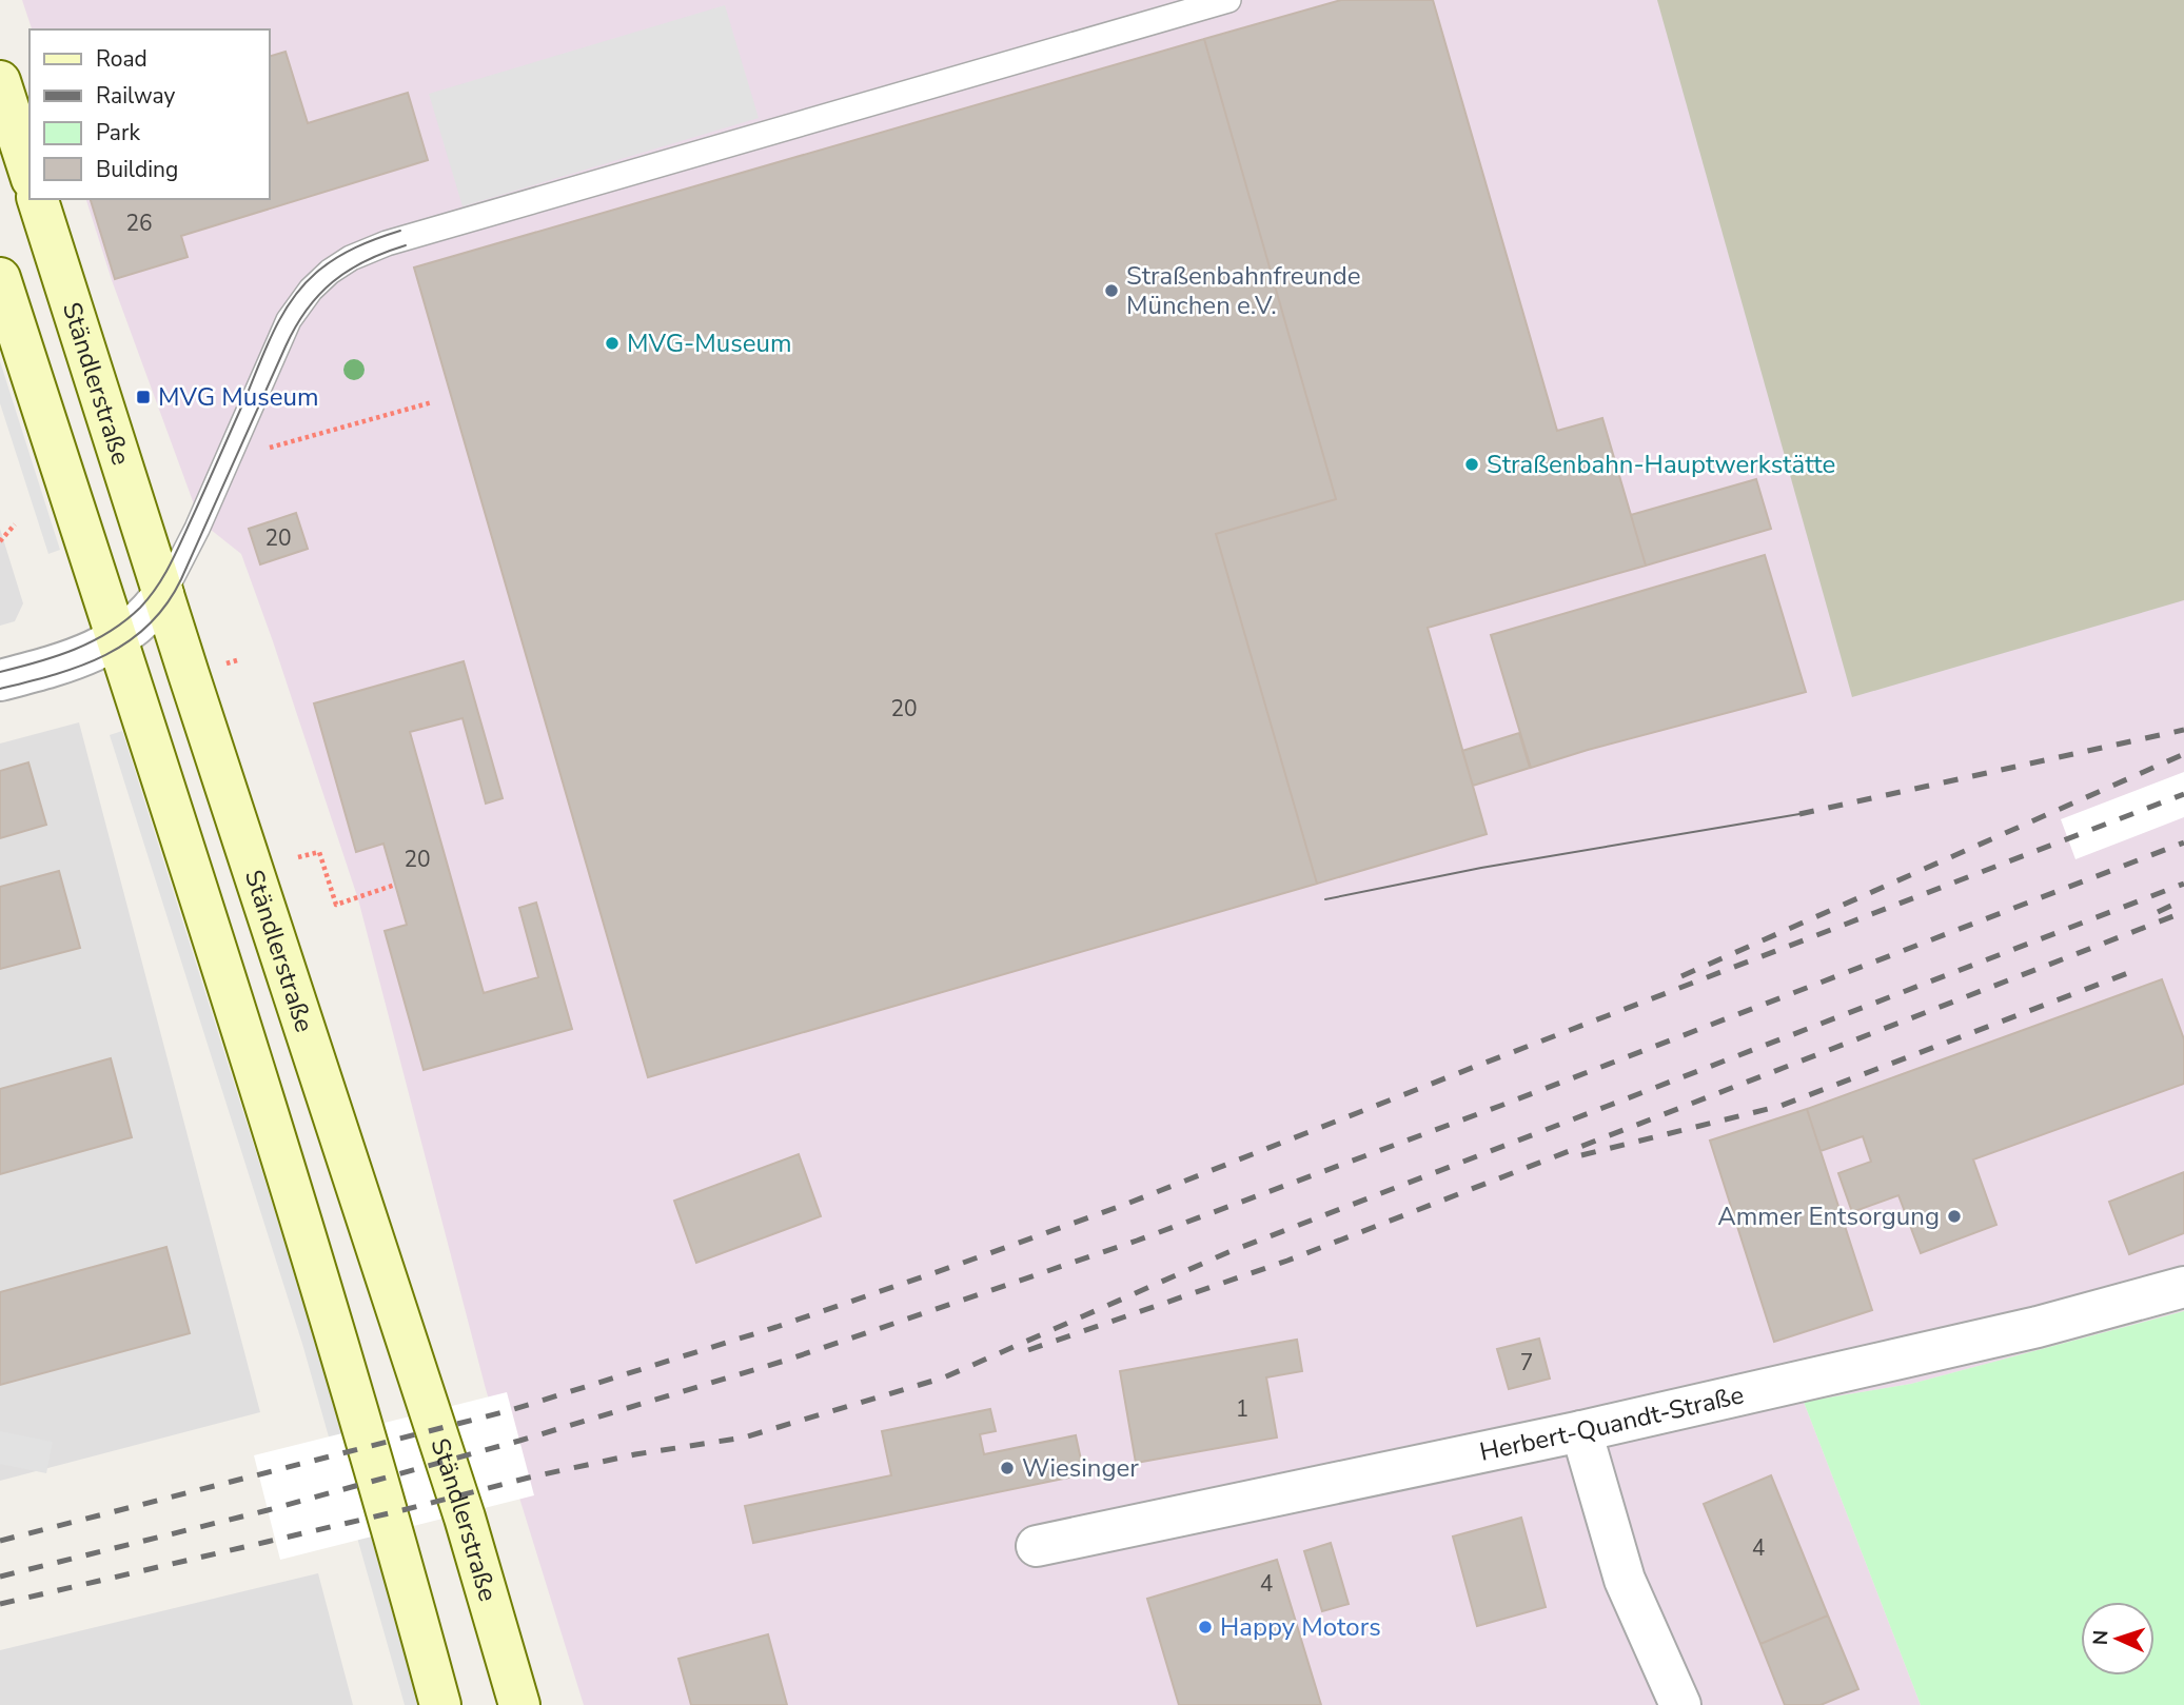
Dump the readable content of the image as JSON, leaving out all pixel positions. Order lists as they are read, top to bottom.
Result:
{
  "streets": {
    "main road": ["Ständlerstraße"],
    "street": ["Herbert-Quandt-Straße"]
  },
  "places": {
    "other": [
      "Straßenbahnfreunde München e.V.",
      "MVG-Museum",
      "Straßenbahn-Hauptwerkstätte",
      "Ammer Entsorgung",
      "Wiesinger",
      "Happy Motors"
    ],
    "transit": ["MVG Museum"]
  },
  "house_numbers": [
    "26",
    "20",
    "20",
    "20",
    "7",
    "1",
    "4",
    "4"
  ],
  "legend": [
    "Road",
    "Railway",
    "Park",
    "Building"
  ],
  "north": "left"
}
